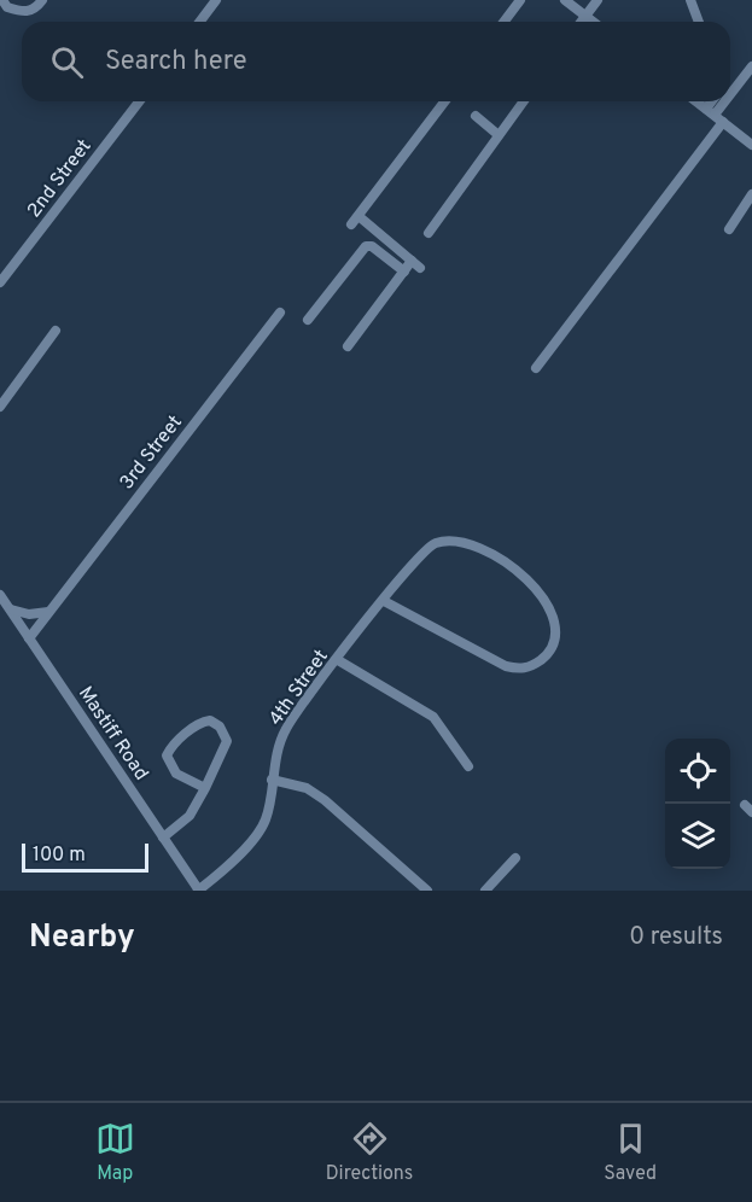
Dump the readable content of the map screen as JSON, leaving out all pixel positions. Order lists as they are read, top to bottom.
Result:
{
  "streets": {
    "street": [
      "2nd Street",
      "3rd Street",
      "4th Street",
      "Mastiff Road"
    ]
  },
  "crossings": [
    ["3rd Street", "Mastiff Road"],
    ["4th Street", "Mastiff Road"]
  ],
  "scale_bar": "100 m",
  "page": {
    "search": "Search here",
    "scale": "100 m",
    "heading": ["Nearby", "0 results"],
    "nav": ["Map", "Directions", "Saved"]
  }
}
